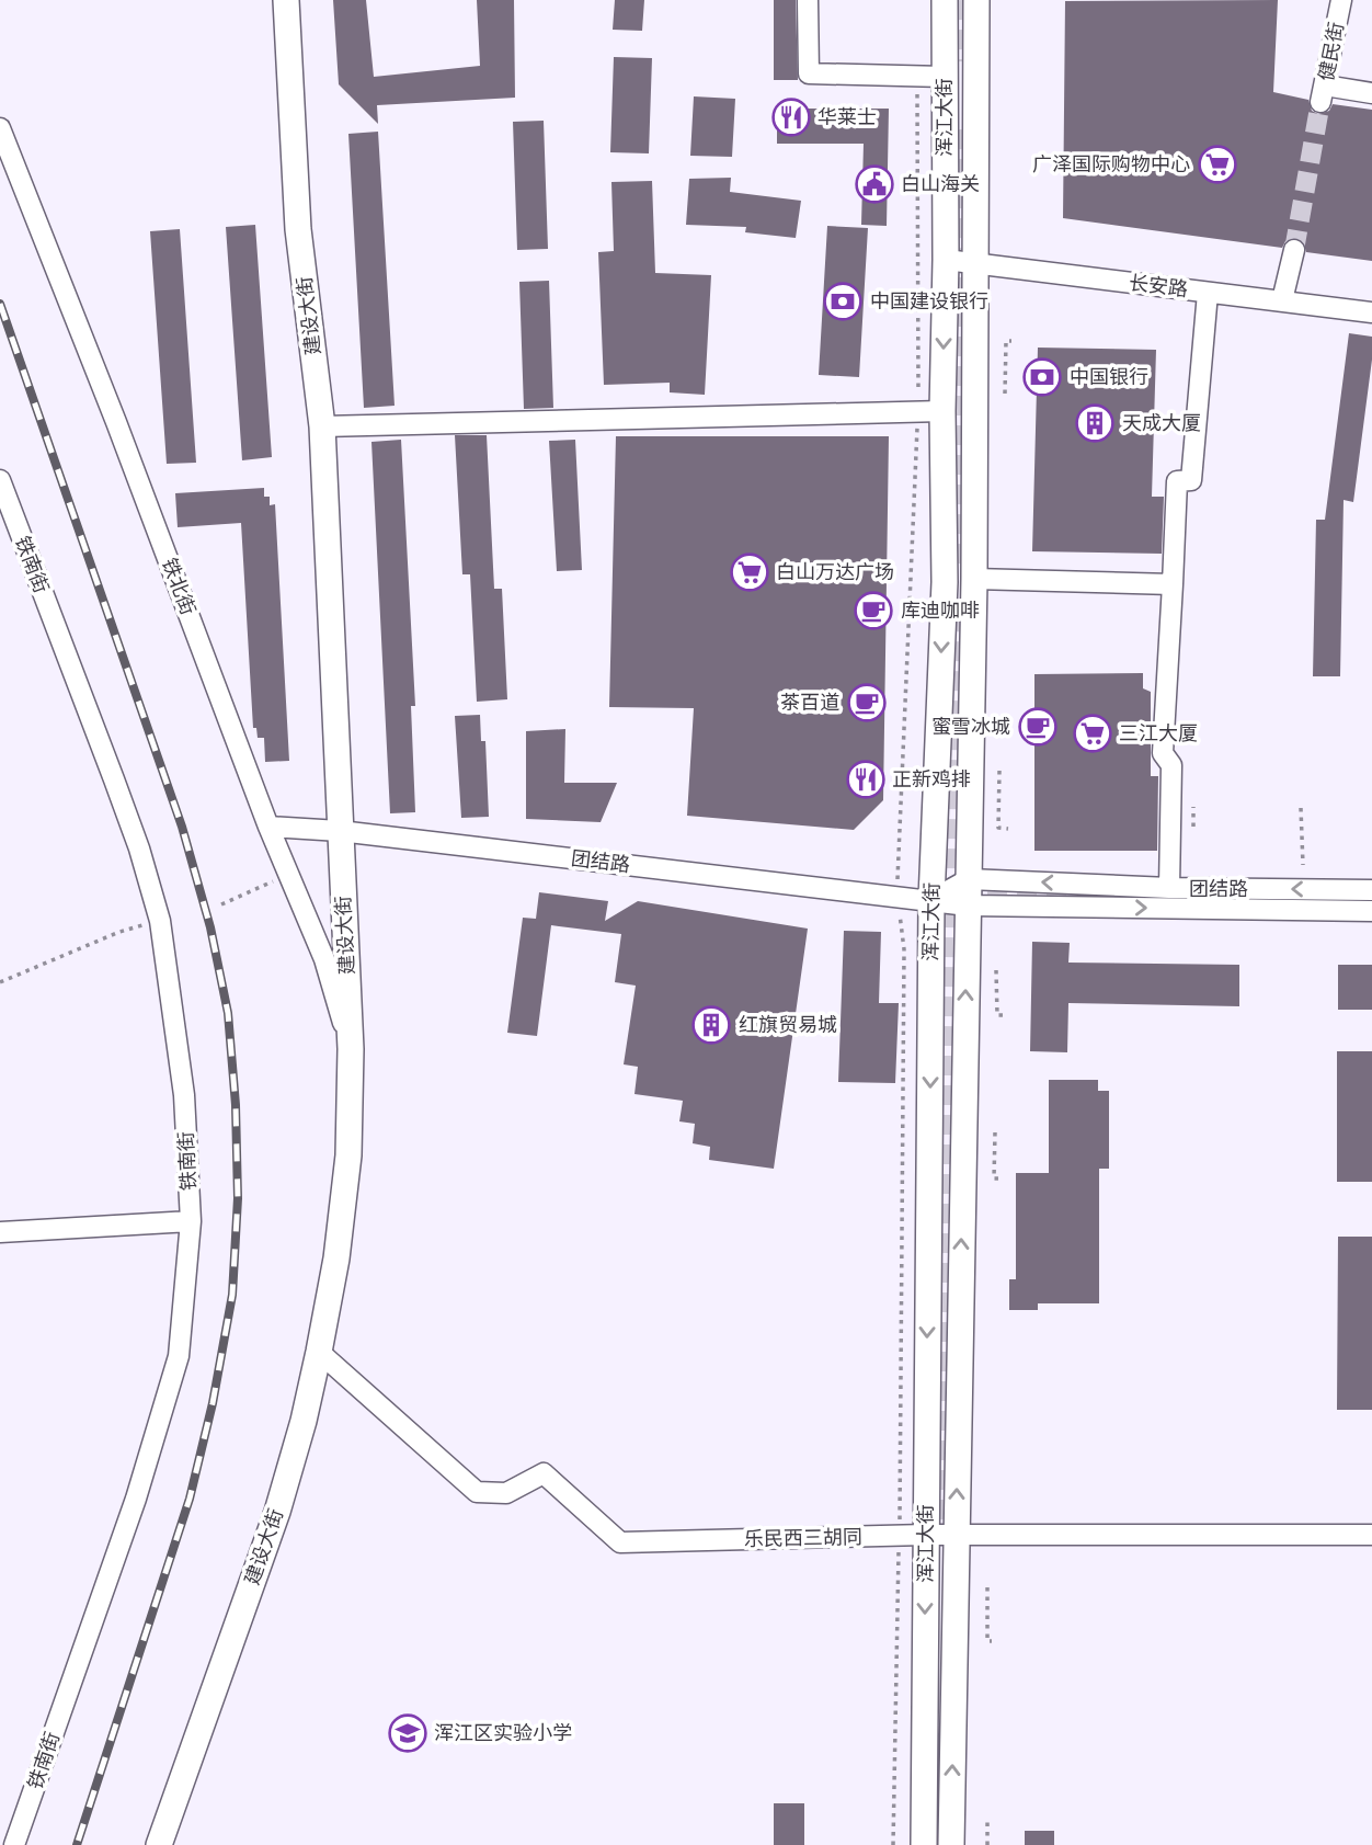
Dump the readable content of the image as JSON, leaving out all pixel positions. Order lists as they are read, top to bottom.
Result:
{
  "streets": {
    "main road": ["浑江大街", "建设大街"],
    "street": [
      "健民街",
      "长安路",
      "铁南街",
      "铁北街",
      "团结路",
      "乐民西三胡同"
    ]
  },
  "crossings": [
    ["浑江大街", "长安路"],
    ["浑江大街", "团结路"],
    ["浑江大街", "乐民西三胡同"],
    ["建设大街", "铁北街"],
    ["建设大街", "团结路"],
    ["建设大街", "乐民西三胡同"],
    ["铁北街", "团结路"]
  ],
  "places": {
    "restaurant": ["华莱士", "正新鸡排"],
    "supermarket": ["广泽国际购物中心", "白山万达广场", "三江大厦"],
    "public building": ["白山海关"],
    "bank": ["中国建设银行", "中国银行"],
    "building": ["天成大厦", "红旗贸易城"],
    "cafe": ["库迪咖啡", "茶百道", "蜜雪冰城"],
    "school or university": ["浑江区实验小学"]
  }
}
